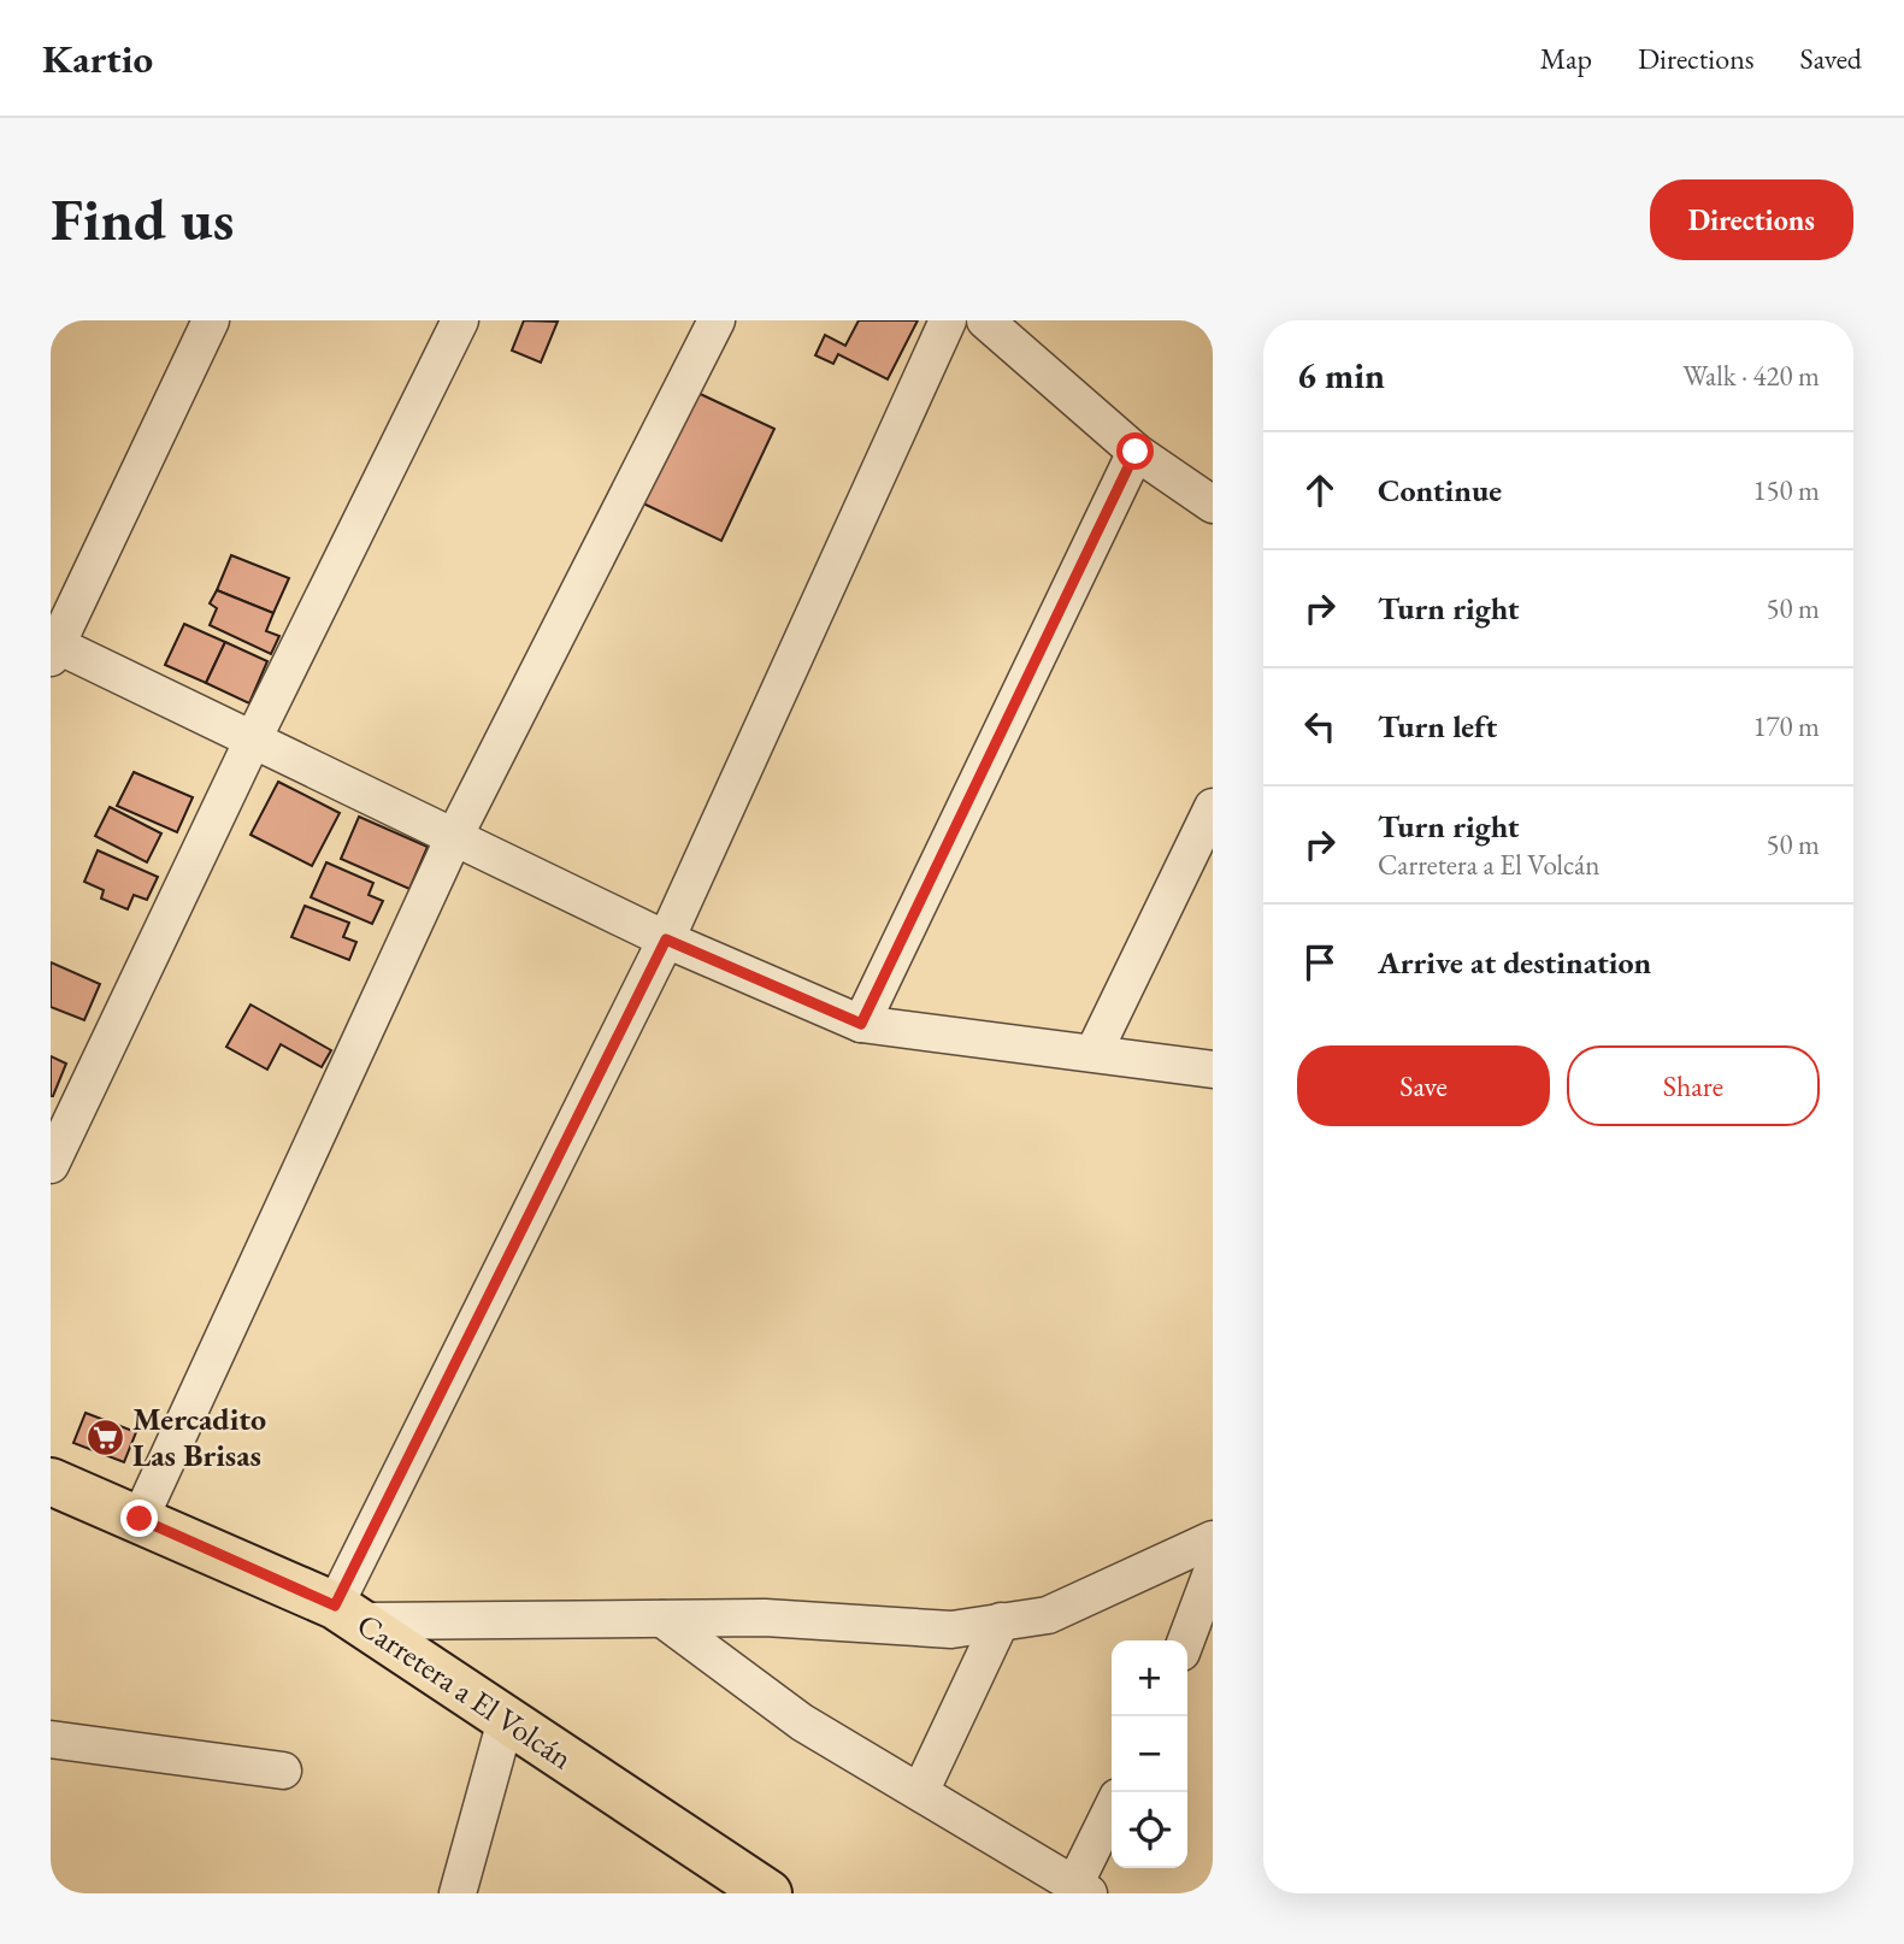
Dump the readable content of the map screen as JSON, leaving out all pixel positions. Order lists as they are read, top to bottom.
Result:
{
  "streets": {
    "main road": ["Carretera a El Volcán"]
  },
  "places": {
    "supermarket": ["Mercadito Las Brisas"]
  },
  "page": {
    "header": "Kartio",
    "nav": ["Map", "Directions", "Saved"],
    "buttons": [
      "Directions",
      ["Save", "Share"]
    ],
    "title": "Find us",
    "heading": ["6 min", "Walk · 420 m"],
    "list": [
      ["Continue", "150 m"],
      ["Turn right", "50 m"],
      ["Turn left", "170 m"],
      ["Turn right", "Carretera a El Volcán", "50 m"],
      "Arrive at destination"
    ],
    "map_buttons": ["+", "−"]
  }
}
